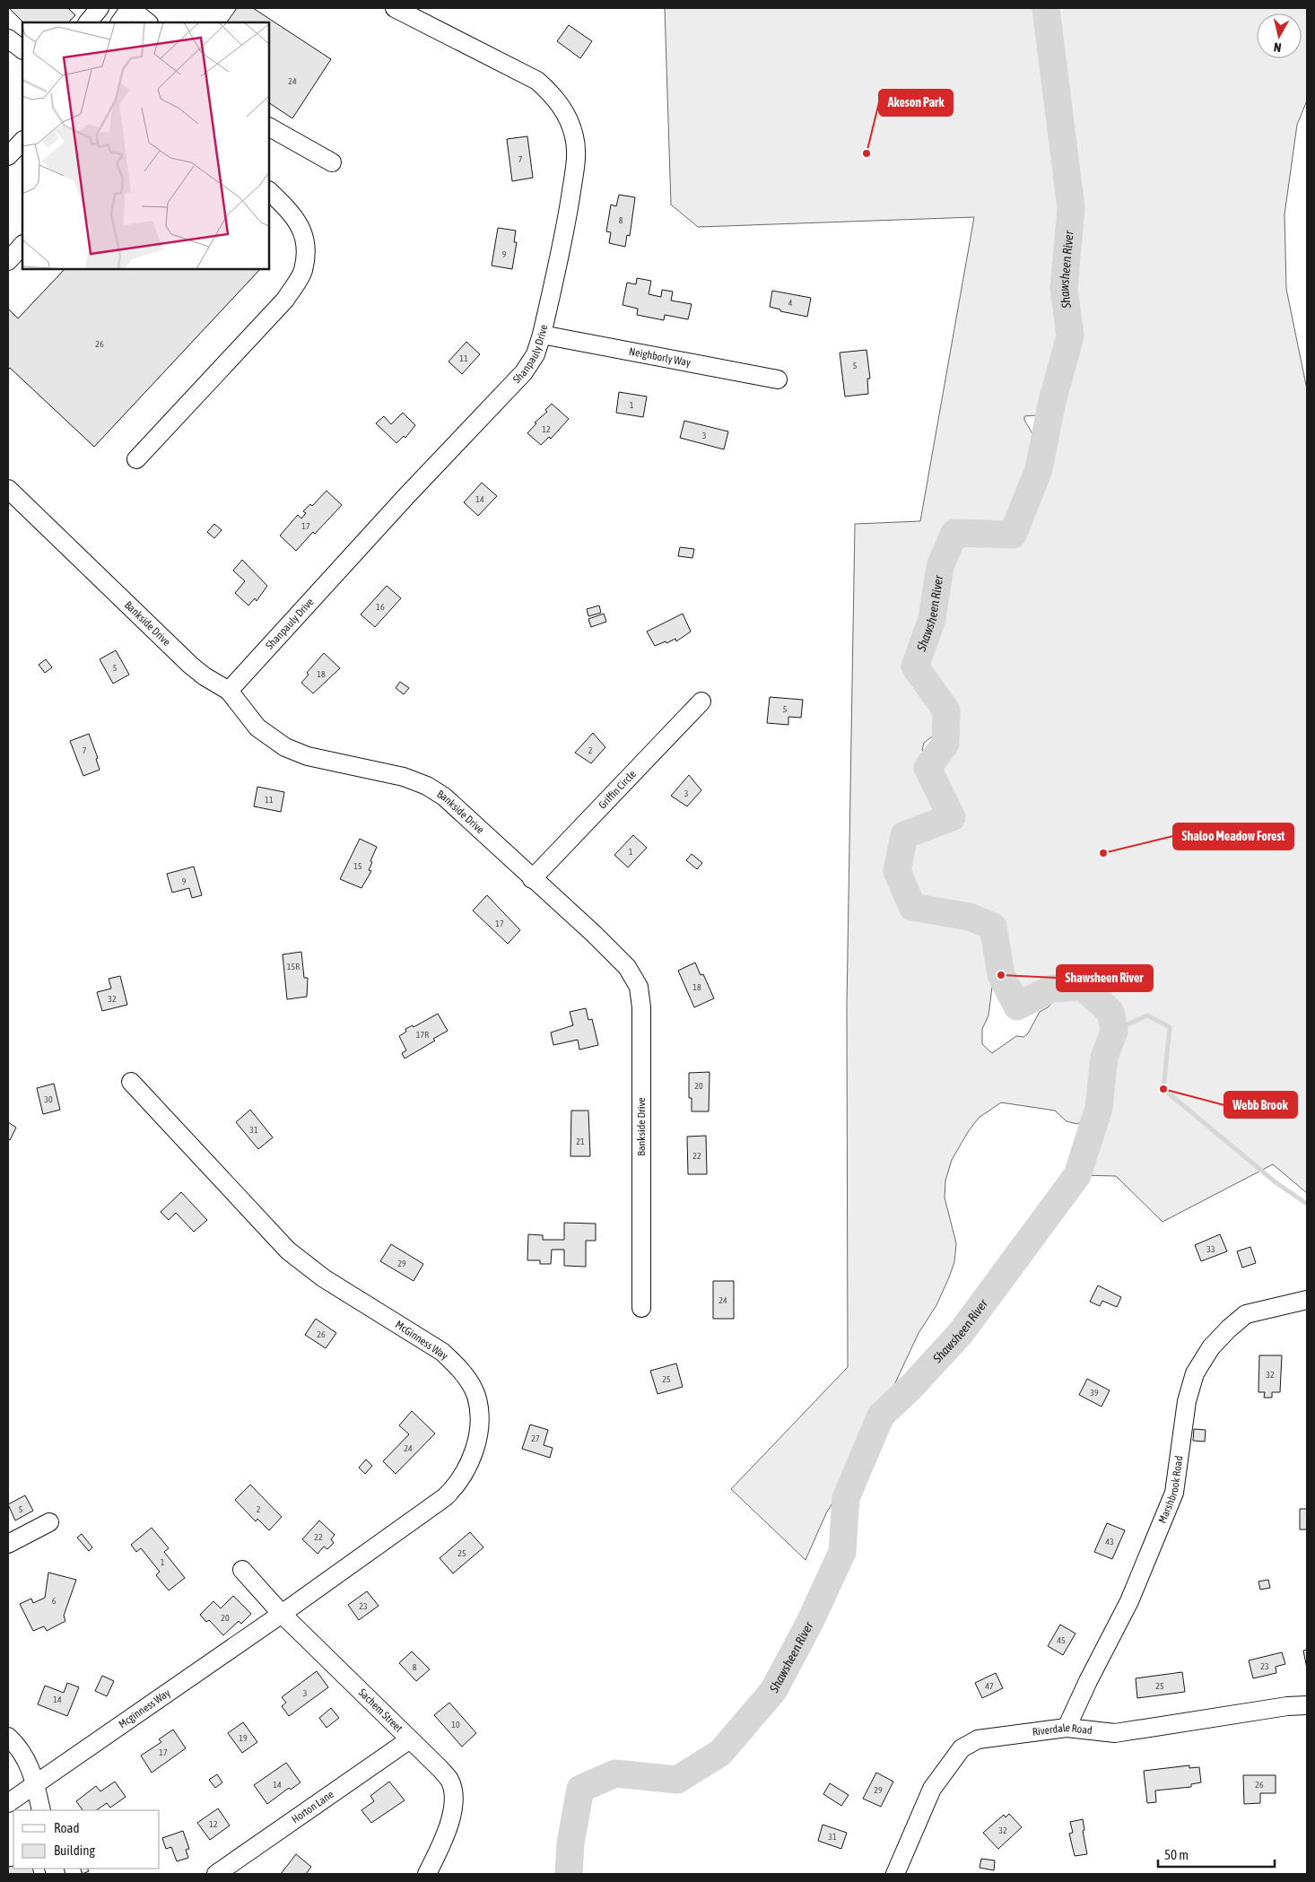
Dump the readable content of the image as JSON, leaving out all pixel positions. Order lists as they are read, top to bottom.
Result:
{
  "streets": {
    "street": [
      "Shanpauly Drive",
      "Neighborly Way",
      "Bankside Drive",
      "Griffin Circle",
      "McGinness Way",
      "Marshbrook Road",
      "Mcginness Way",
      "Sachem Street",
      "Riverdale Road",
      "Horton Lane"
    ]
  },
  "crossings": [
    ["Shanpauly Drive", "Neighborly Way"],
    ["Shanpauly Drive", "Bankside Drive"],
    ["Bankside Drive", "Griffin Circle"],
    ["McGinness Way", "Mcginness Way"],
    ["McGinness Way", "Sachem Street"],
    ["Marshbrook Road", "Riverdale Road"],
    ["Mcginness Way", "Sachem Street"],
    ["Sachem Street", "Horton Lane"]
  ],
  "water": ["Shawsheen River"],
  "places": [
    "Akeson Park",
    "Shaloo Meadow Forest",
    "Shawsheen River",
    "Webb Brook"
  ],
  "house_numbers": [
    "24",
    "7",
    "8",
    "9",
    "4",
    "26",
    "11",
    "5",
    "1",
    "12",
    "3",
    "14",
    "17",
    "16",
    "5",
    "18",
    "5",
    "7",
    "2",
    "3",
    "11",
    "1",
    "15",
    "9",
    "17",
    "15R",
    "18",
    "32",
    "17R",
    "20",
    "30",
    "31",
    "21",
    "22",
    "33",
    "29",
    "24",
    "26",
    "32",
    "25",
    "39",
    "27",
    "24",
    "5",
    "2",
    "22",
    "43",
    "25",
    "1",
    "6",
    "23",
    "20",
    "45",
    "23",
    "8",
    "47",
    "25",
    "3",
    "14",
    "10",
    "19",
    "17",
    "14",
    "26",
    "29",
    "12",
    "32",
    "31"
  ],
  "legend": ["Road", "Building"],
  "scale_bar": "50 m",
  "north": "bottom"
}
